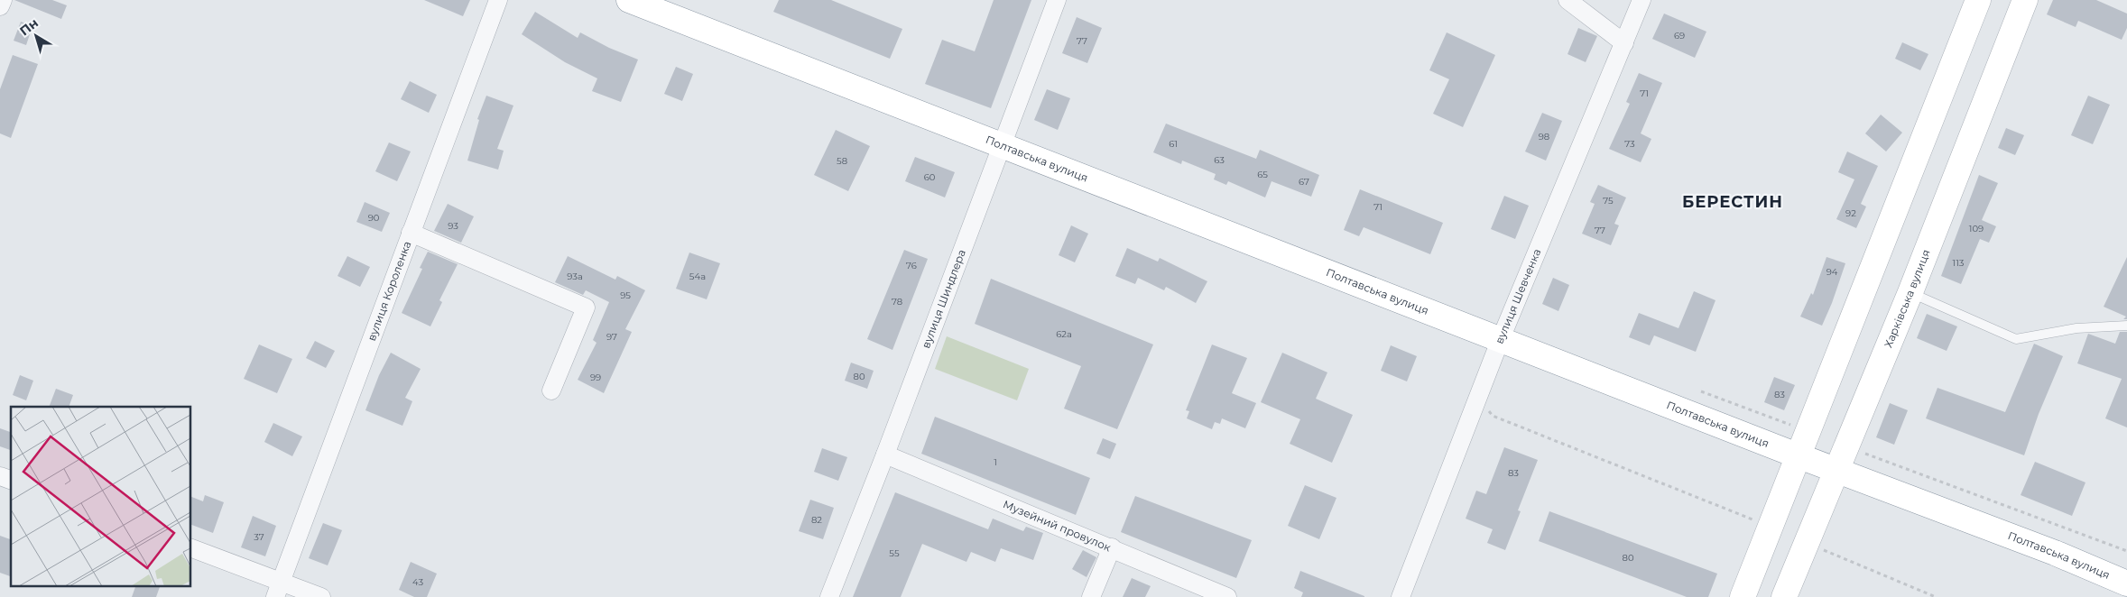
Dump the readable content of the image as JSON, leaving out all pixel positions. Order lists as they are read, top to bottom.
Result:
{
  "streets": {
    "main road": ["Полтавська вулиця", "Харківська вулиця"],
    "street": [
      "вулиця Короленка",
      "вулиця Шевченка",
      "вулиця Шиндлера",
      "Музейний провулок"
    ]
  },
  "crossings": [
    ["Полтавська вулиця", "вулиця Шевченка"],
    ["Полтавська вулиця", "вулиця Шиндлера"],
    ["Полтавська вулиця", "Харківська вулиця"],
    ["вулиця Шиндлера", "Музейний провулок"]
  ],
  "districts": ["БЕРЕСТИН"],
  "house_numbers": [
    "69",
    "77",
    "71",
    "98",
    "61",
    "73",
    "63",
    "58",
    "65",
    "60",
    "67",
    "75",
    "71",
    "92",
    "90",
    "93",
    "109",
    "77",
    "113",
    "76",
    "94",
    "93а",
    "54а",
    "95",
    "78",
    "62а",
    "97",
    "80",
    "99",
    "83",
    "1",
    "83",
    "82",
    "37",
    "55",
    "80",
    "43"
  ],
  "north": "top left"
}
